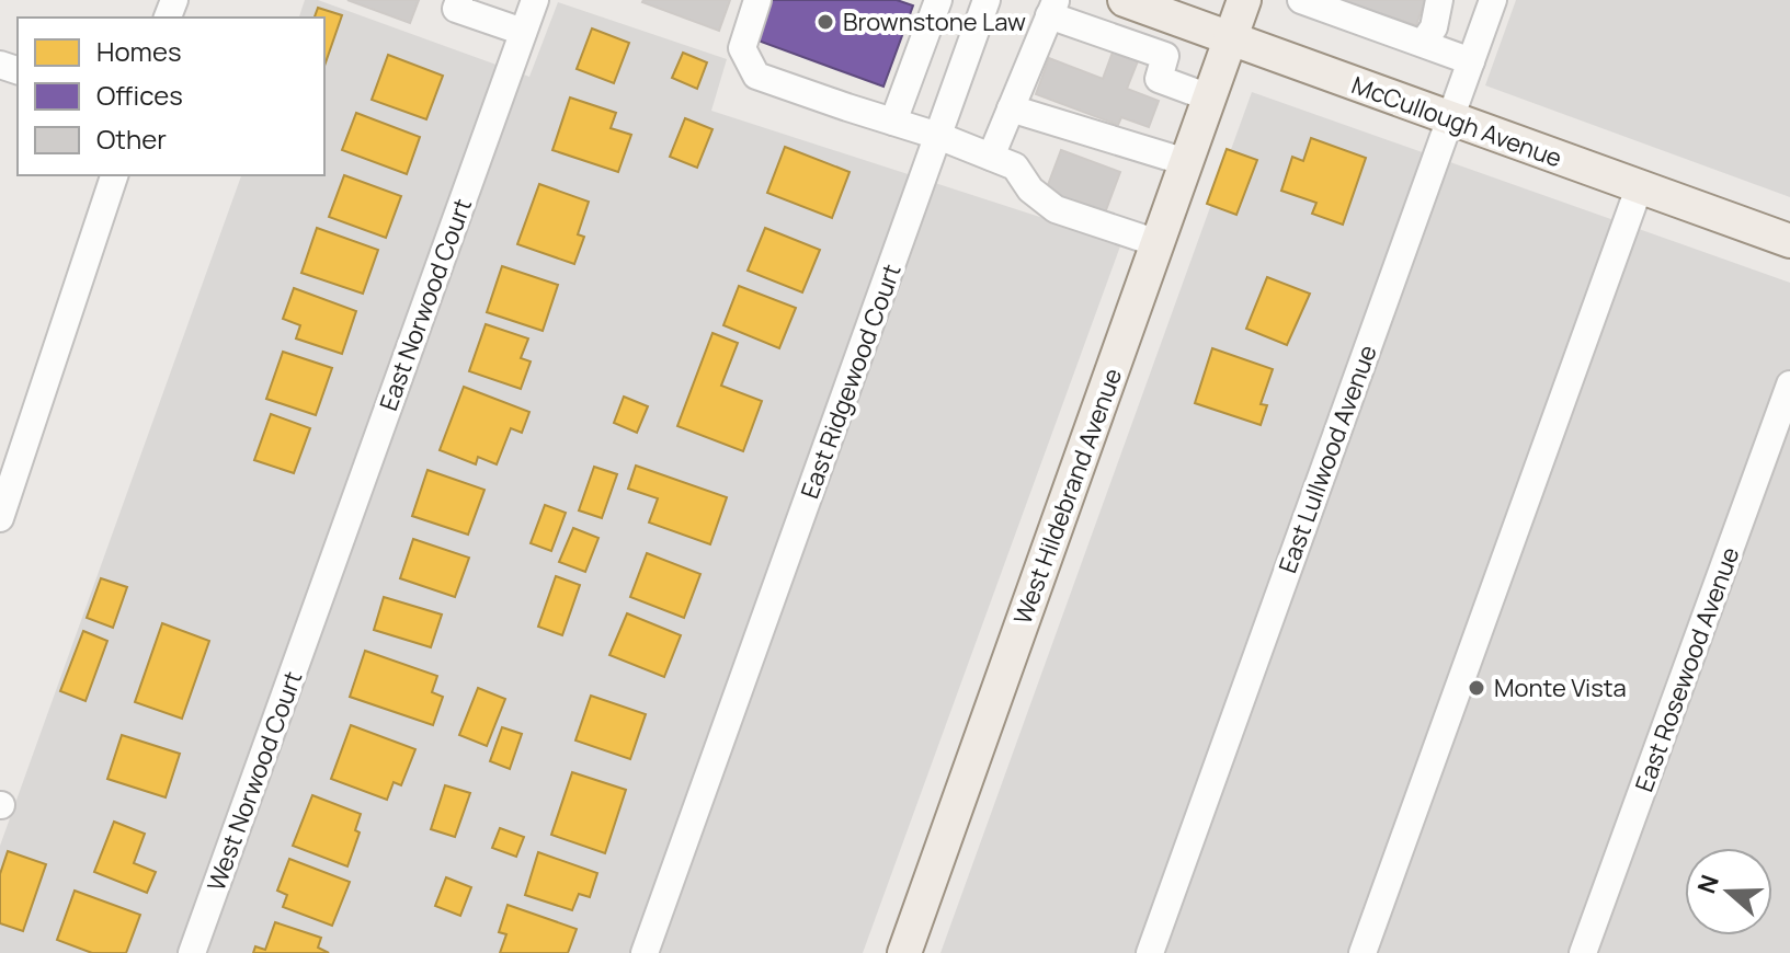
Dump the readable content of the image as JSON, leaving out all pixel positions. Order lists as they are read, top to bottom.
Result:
{
  "streets": {
    "main road": ["McCullough Avenue", "West Hildebrand Avenue"],
    "street": [
      "East Norwood Court",
      "East Ridgewood Court",
      "East Lullwood Avenue",
      "East Rosewood Avenue",
      "West Norwood Court"
    ]
  },
  "crossings": [
    ["McCullough Avenue", "East Lullwood Avenue"],
    ["McCullough Avenue", "West Hildebrand Avenue"],
    ["East Norwood Court", "West Norwood Court"]
  ],
  "places": ["Brownstone Law", "Monte Vista"],
  "legend": ["Homes", "Offices", "Other"],
  "north": "left"
}
